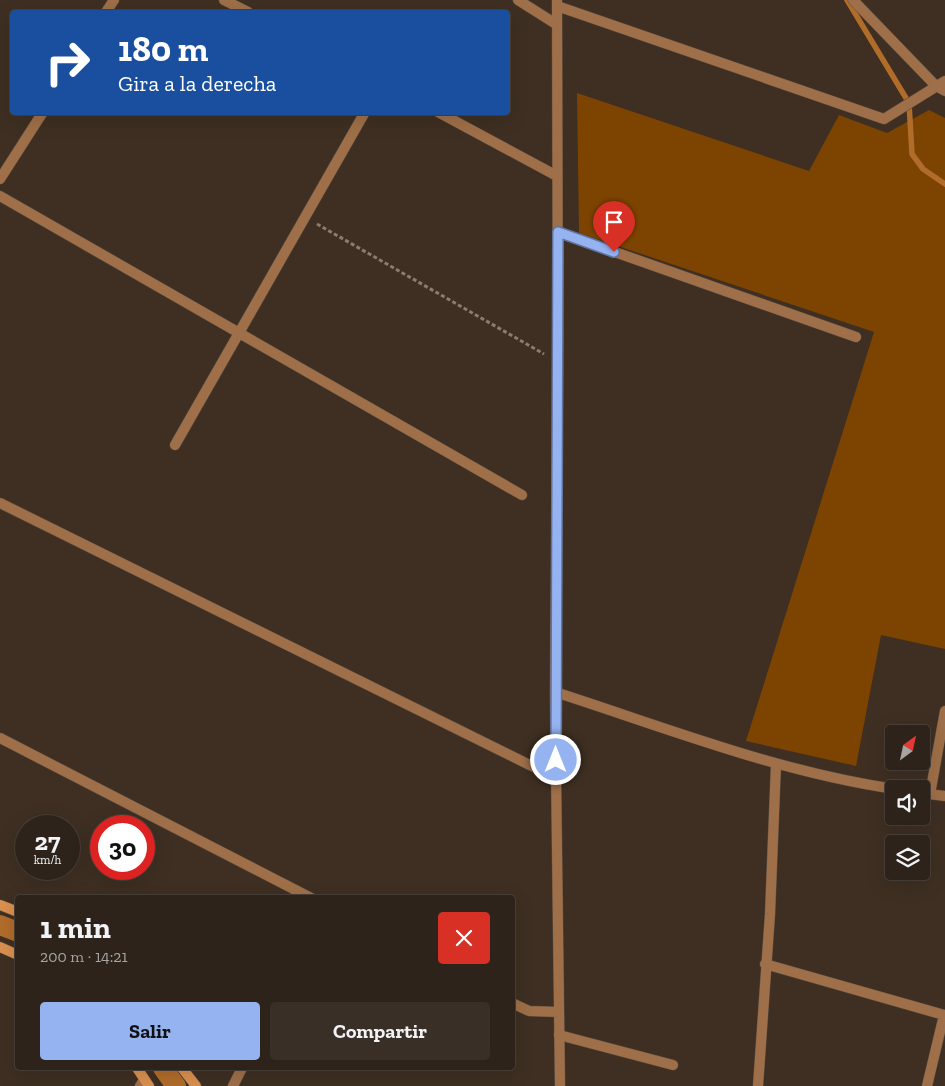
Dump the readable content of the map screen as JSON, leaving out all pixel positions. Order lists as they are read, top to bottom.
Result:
{
  "north": "top right",
  "page": {
    "turn": ["180 m", "Gira a la derecha"],
    "speed": "27 km/h",
    "limit": "30",
    "heading": ["1 min", "200 m · 14:21"],
    "buttons": ["Salir", "Compartir"]
  }
}
